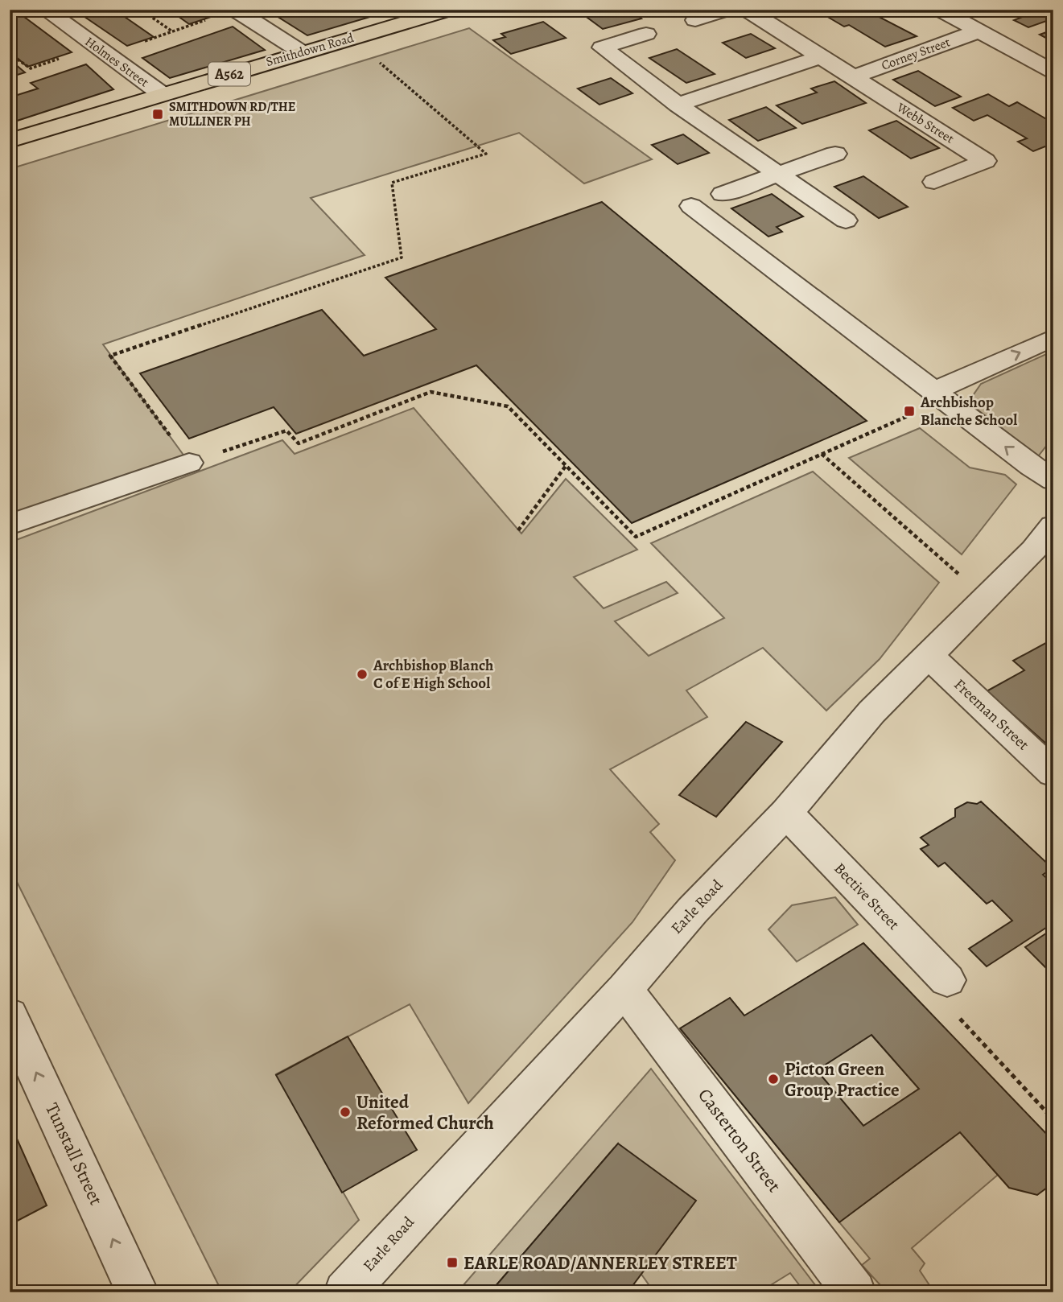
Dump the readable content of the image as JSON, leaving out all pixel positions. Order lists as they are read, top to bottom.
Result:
{
  "streets": {
    "highway": ["Smithdown Road", "A562"],
    "street": [
      "Corney Street",
      "Holmes Street",
      "Webb Street",
      "Freeman Street",
      "Bective Street",
      "Earle Road",
      "Casterton Street",
      "Tunstall Street"
    ]
  },
  "crossings": [
    ["Smithdown Road", "Holmes Street"],
    ["Corney Street", "Webb Street"],
    ["Freeman Street", "Earle Road"],
    ["Bective Street", "Earle Road"],
    ["Earle Road", "Casterton Street"]
  ],
  "one_way": ["Tunstall Street"],
  "places": {
    "transit": ["SMITHDOWN RD/THE MULLINER PH", "Archbishop Blanche School", "EARLE ROAD/ANNERLEY STREET"],
    "other": ["Archbishop Blanch C of E High School", "Picton Green Group Practice", "United Reformed Church"]
  }
}
